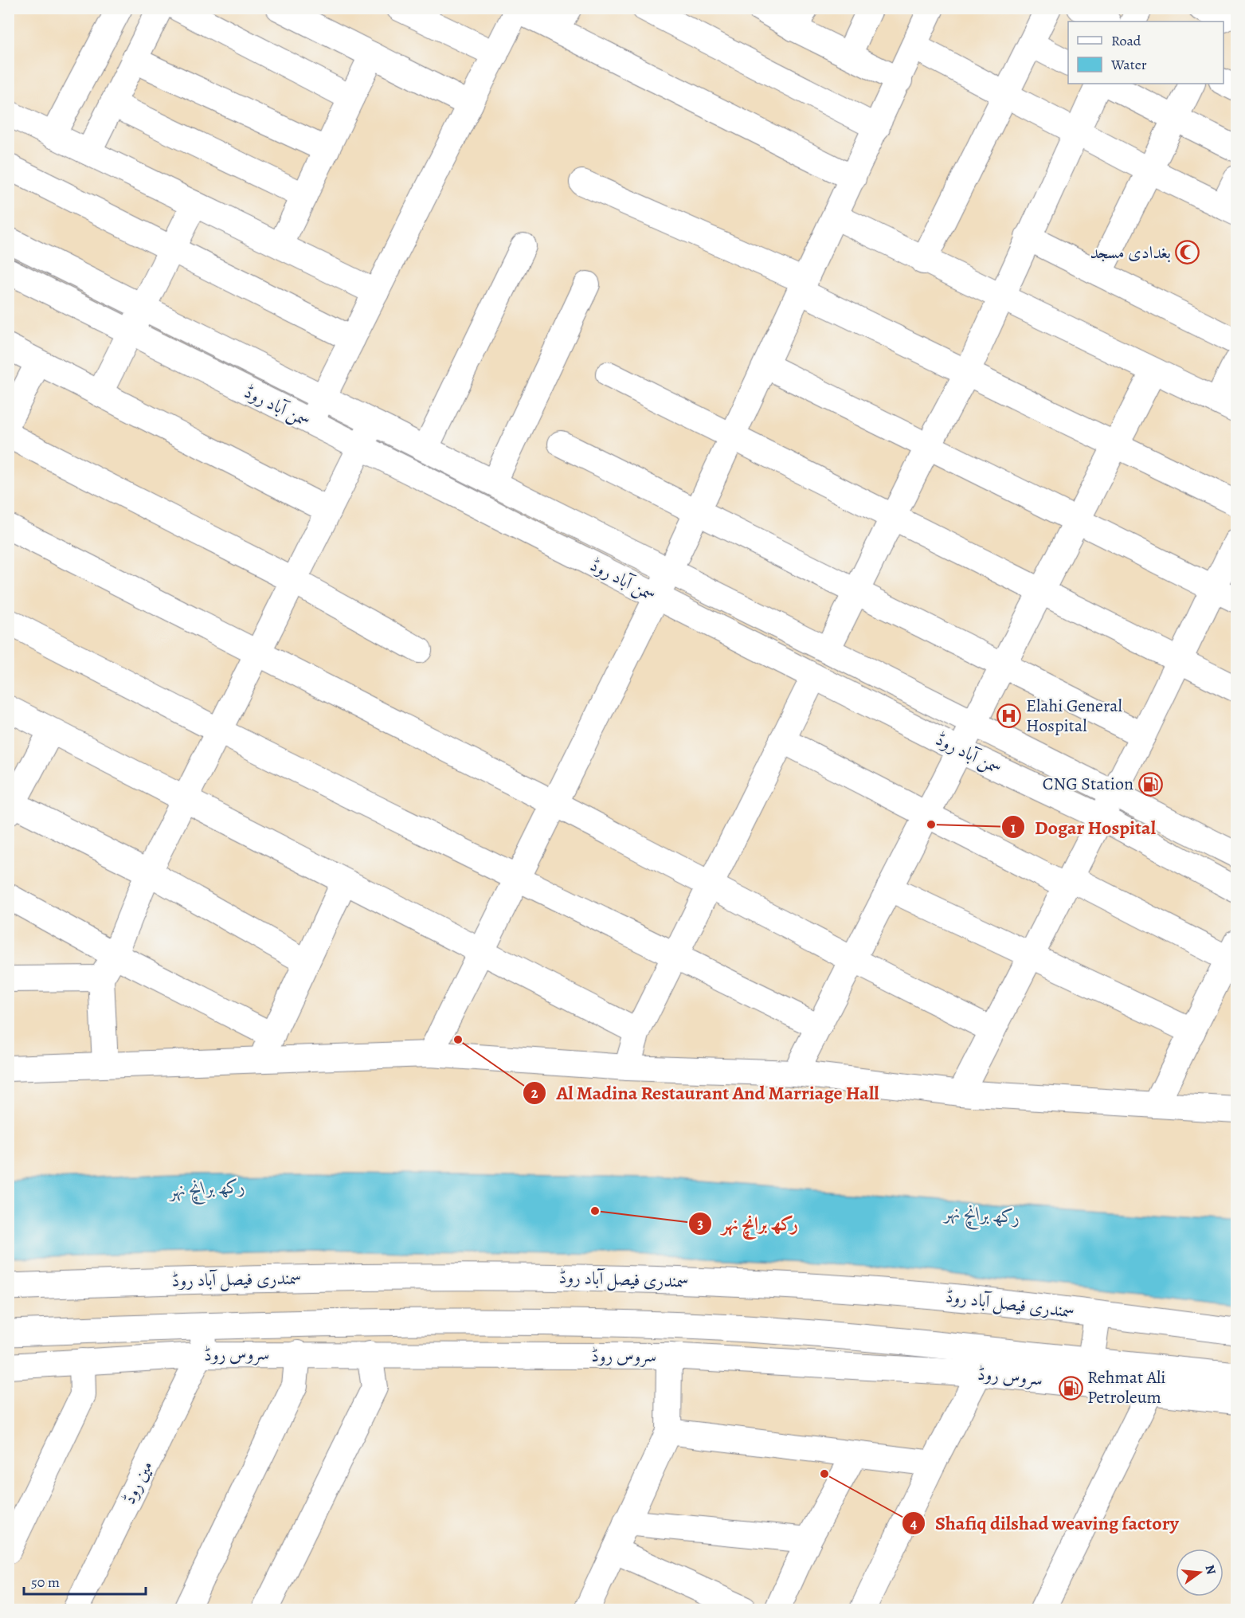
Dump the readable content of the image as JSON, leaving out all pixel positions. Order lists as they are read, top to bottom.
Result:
{
  "streets": {
    "main road": ["سمندری فیصل آباد روڈ"],
    "street": ["سمن آباد روڈ", "سروس روڈ", "مین روڈ"]
  },
  "crossings": [
    ["سروس روڈ", "مین روڈ"]
  ],
  "water": ["رکھ برانچ نہر"],
  "places": {
    "mosque": ["بغدادی مسجد"],
    "hospital": ["Elahi General Hospital"],
    "fuel station": ["CNG Station", "Rehmat Ali Petroleum"],
    "other": [
      "Dogar Hospital",
      "Al Madina Restaurant And Marriage Hall",
      "رکھ برانچ نہر",
      "Shafiq dilshad weaving factory"
    ]
  },
  "legend": ["Road", "Water"],
  "scale_bar": "50 m",
  "north": "right"
}
